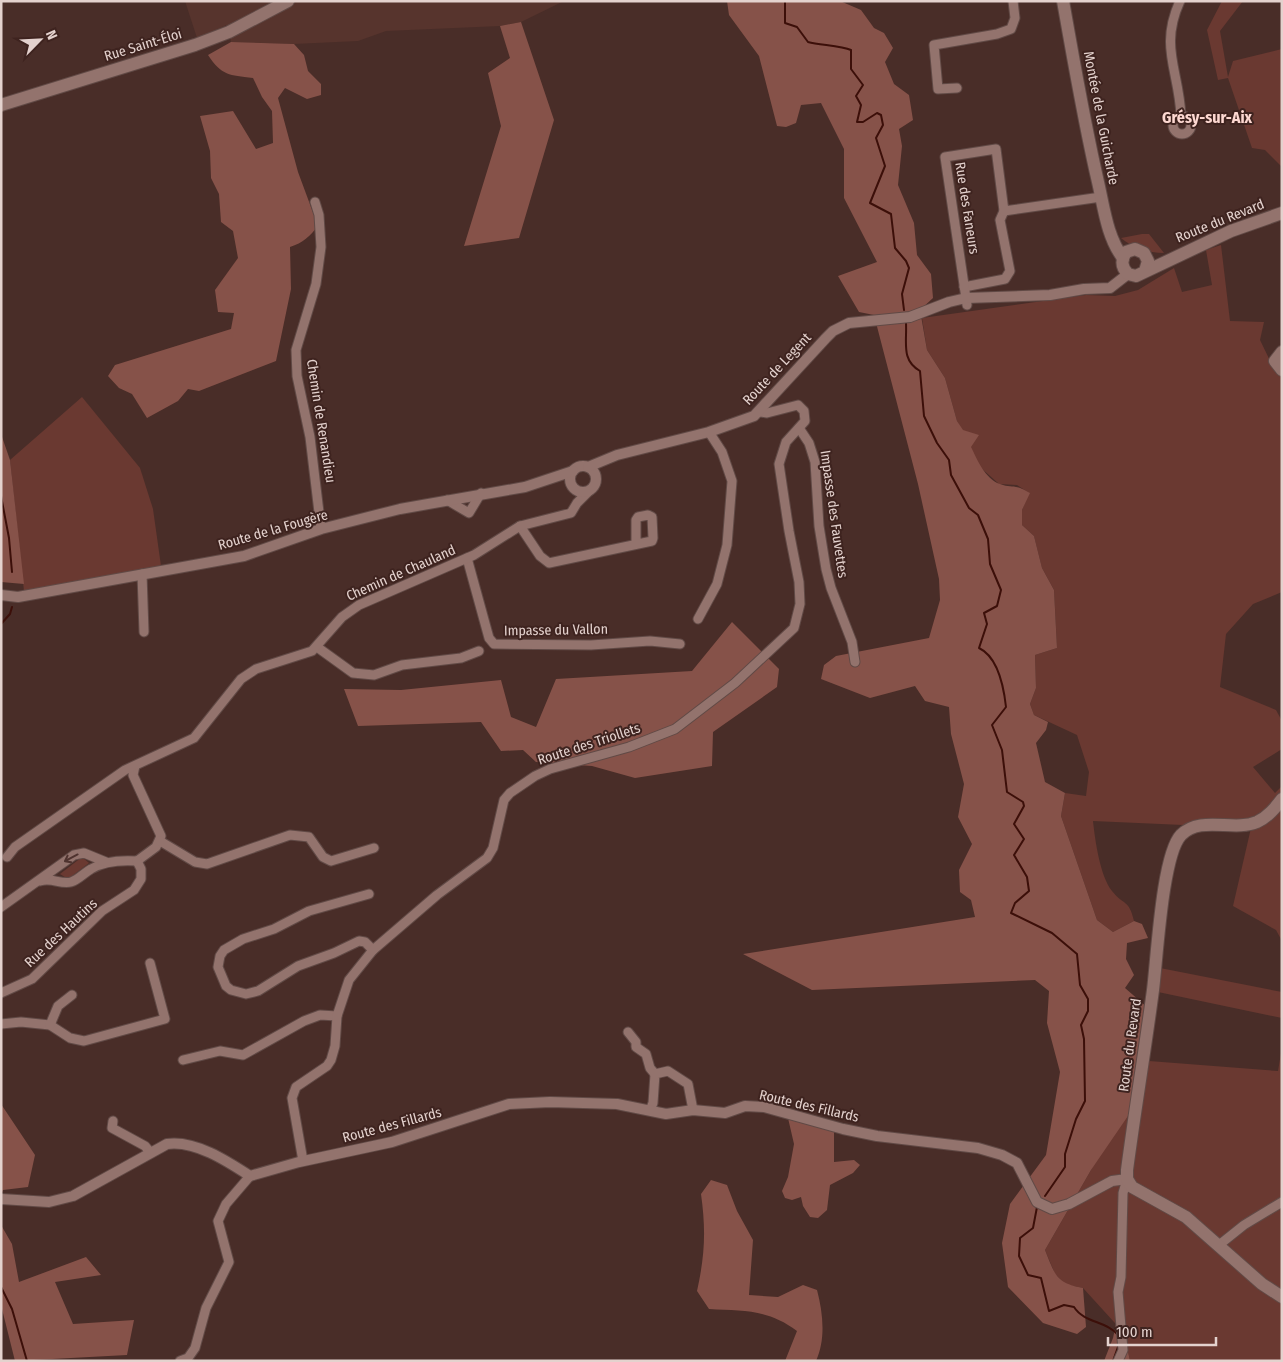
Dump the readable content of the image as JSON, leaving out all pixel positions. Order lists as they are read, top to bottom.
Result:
{
  "streets": {
    "main road": ["Rue Saint-Éloi", "Montée de la Guicharde", "Route du Revard"],
    "street": [
      "Rue des Faneurs",
      "Route de Legent",
      "Chemin de Renandieu",
      "Impasse des Fauvettes",
      "Route de la Fougère",
      "Chemin de Chauland",
      "Impasse du Vallon",
      "Route des Triollets",
      "Rue des Hautins",
      "Route des Fillards"
    ]
  },
  "crossings": [
    ["Montée de la Guicharde", "Route du Revard"],
    ["Montée de la Guicharde", "Route de Legent"],
    ["Rue des Faneurs", "Route de Legent"],
    ["Route du Revard", "Route de Legent"],
    ["Route du Revard", "Route des Fillards"],
    ["Route de Legent", "Route de la Fougère"],
    ["Route de Legent", "Chemin de Chauland"],
    ["Chemin de Renandieu", "Route de la Fougère"],
    ["Impasse des Fauvettes", "Route des Triollets"],
    ["Route de la Fougère", "Chemin de Chauland"],
    ["Chemin de Chauland", "Impasse du Vallon"],
    ["Route des Triollets", "Route des Fillards"]
  ],
  "districts": ["Grésy-sur-Aix"],
  "scale_bar": "100 m",
  "north": "top right"
}
